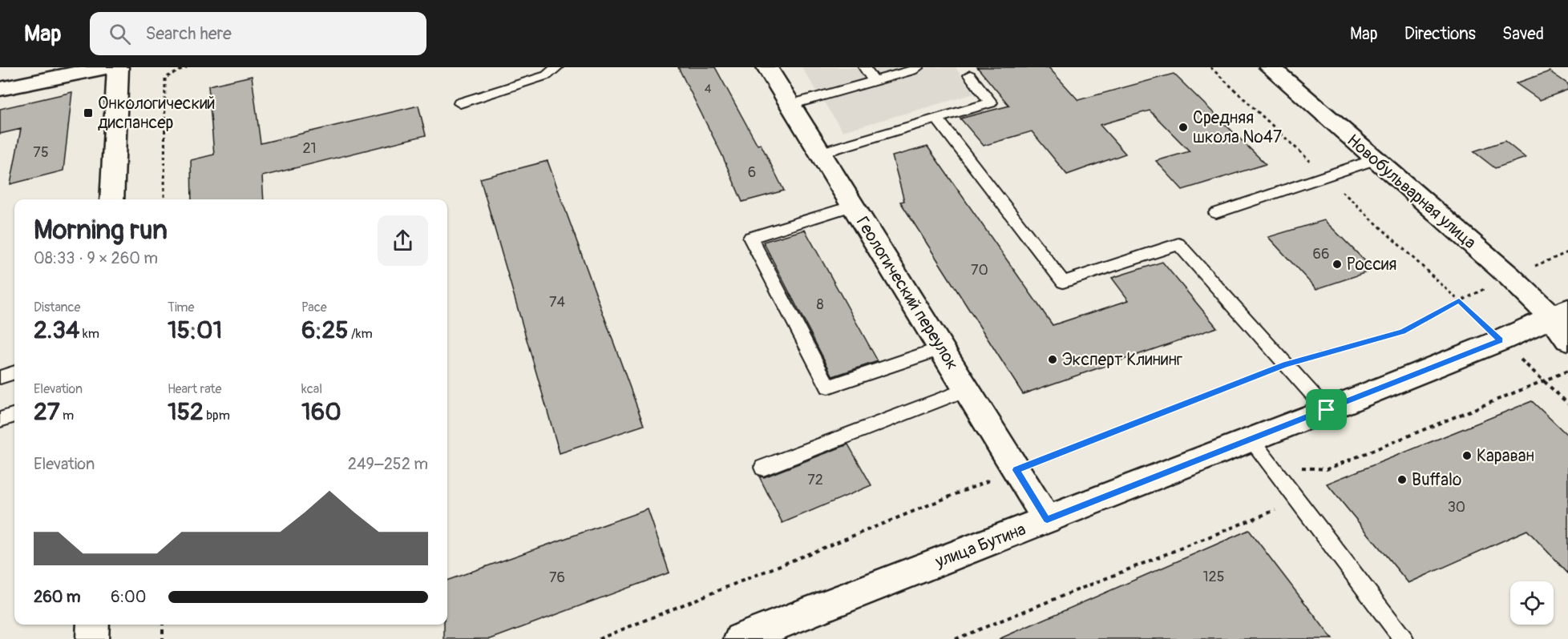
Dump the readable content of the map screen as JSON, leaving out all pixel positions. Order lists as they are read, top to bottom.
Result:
{
  "streets": {
    "street": ["Новобульварная улица", "Геологический переулок", "улица Бутина"]
  },
  "crossings": [
    ["Новобульварная улица", "улица Бутина"],
    ["Геологический переулок", "улица Бутина"]
  ],
  "places": {
    "transit": ["Онкологический диспансер"],
    "other": [
      "Средняя школа №47",
      "Россия",
      "Эксперт Клининг",
      "Караван",
      "Buffalo"
    ]
  },
  "house_numbers": [
    "4",
    "21",
    "75",
    "6",
    "66",
    "70",
    "74",
    "8",
    "72",
    "30",
    "125",
    "76"
  ],
  "page": {
    "header": "Map",
    "search": "Search here",
    "nav": ["Map", "Directions", "Saved"],
    "heading": ["Morning run", "08:33 · 9 × 260 m"],
    "stats": [
      ["Distance", "2.34 km"],
      ["Time", "15:01"],
      ["Pace", "6:25 /km"],
      ["Elevation", "27 m"],
      ["Heart rate", "152 bpm"],
      ["kcal", "160"]
    ],
    "chart": ["Elevation", "249–252 m"],
    "list": [
      {
        "name": "260 m",
        "note": "6:00"
      }
    ]
  }
}
